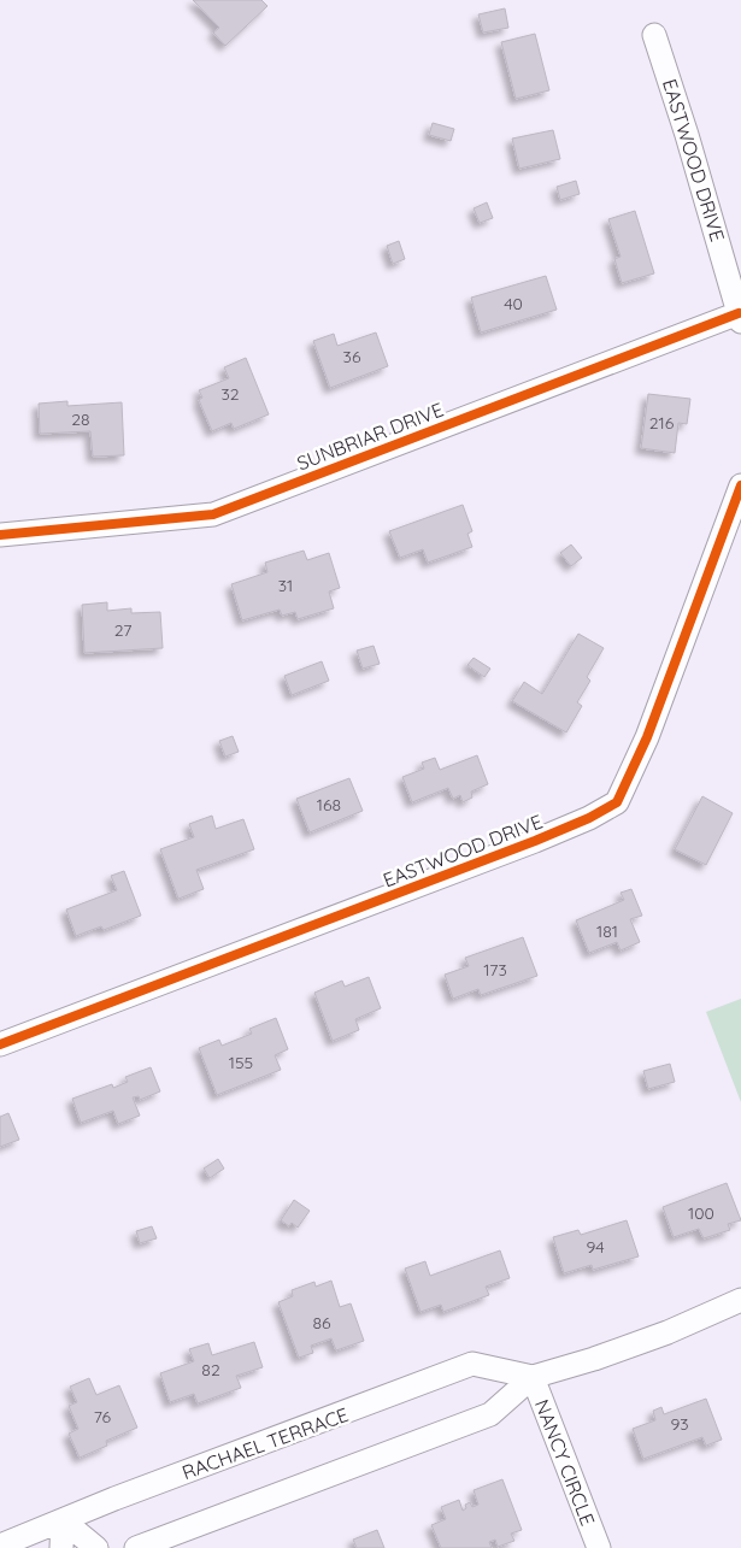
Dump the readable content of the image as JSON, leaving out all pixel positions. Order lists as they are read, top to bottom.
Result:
{
  "streets": {
    "street": [
      "EASTWOOD DRIVE",
      "SUNBRIAR DRIVE",
      "RACHAEL TERRACE",
      "NANCY CIRCLE"
    ]
  },
  "crossings": [
    ["EASTWOOD DRIVE", "SUNBRIAR DRIVE"],
    ["RACHAEL TERRACE", "NANCY CIRCLE"]
  ],
  "house_numbers": [
    "40",
    "36",
    "32",
    "28",
    "216",
    "31",
    "27",
    "168",
    "181",
    "173",
    "155",
    "100",
    "94",
    "86",
    "82",
    "76",
    "93"
  ]
}
